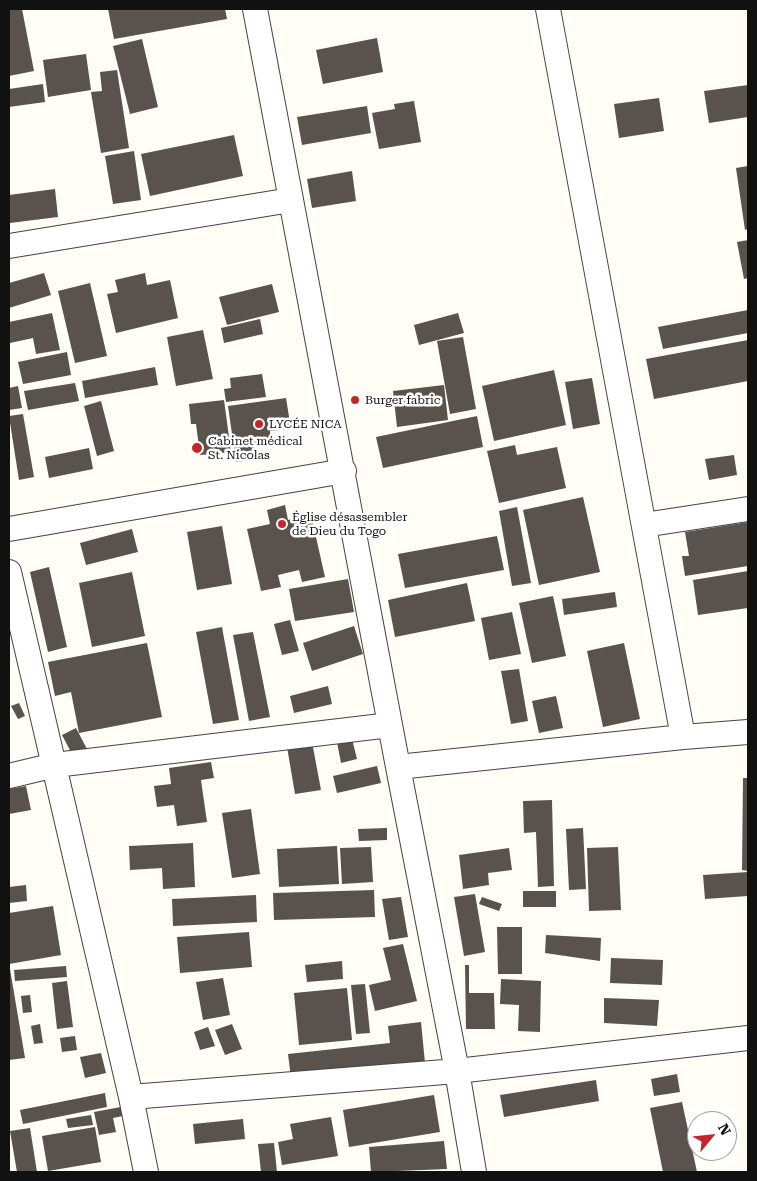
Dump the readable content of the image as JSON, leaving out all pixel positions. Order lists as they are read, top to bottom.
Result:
{
  "places": [
    "Burger fabric",
    "LYCÉE NICA",
    "Cabinet médical St. Nicolas",
    "Église désassembler de Dieu du Togo"
  ],
  "north": "top right"
}
